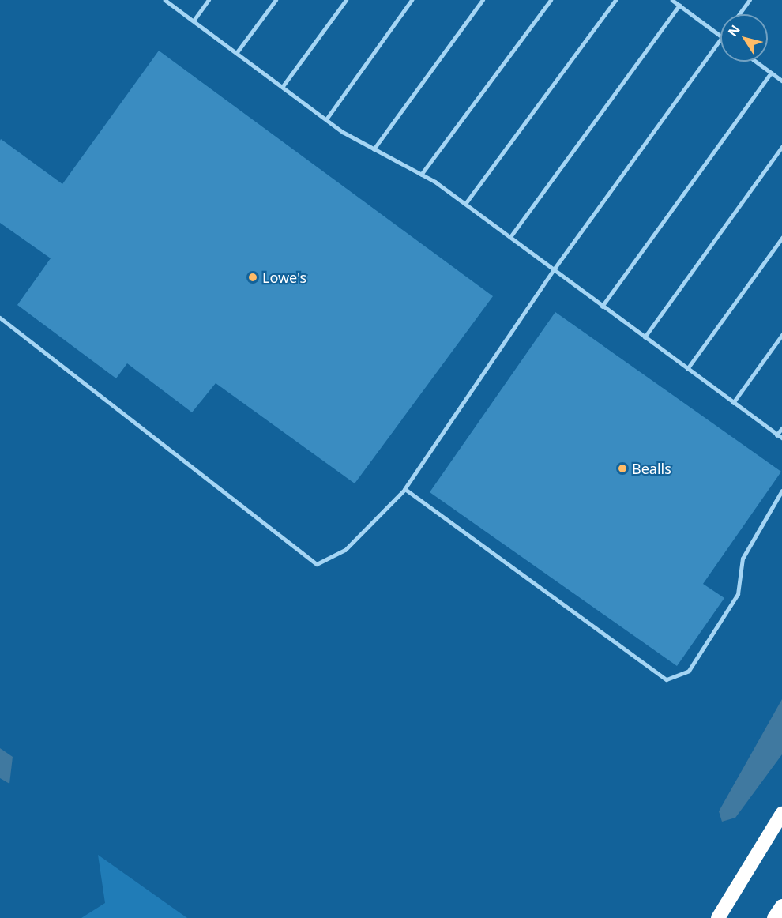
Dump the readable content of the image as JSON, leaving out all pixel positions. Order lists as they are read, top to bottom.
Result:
{
  "places": ["Lowe's", "Bealls"],
  "north": "top left"
}
